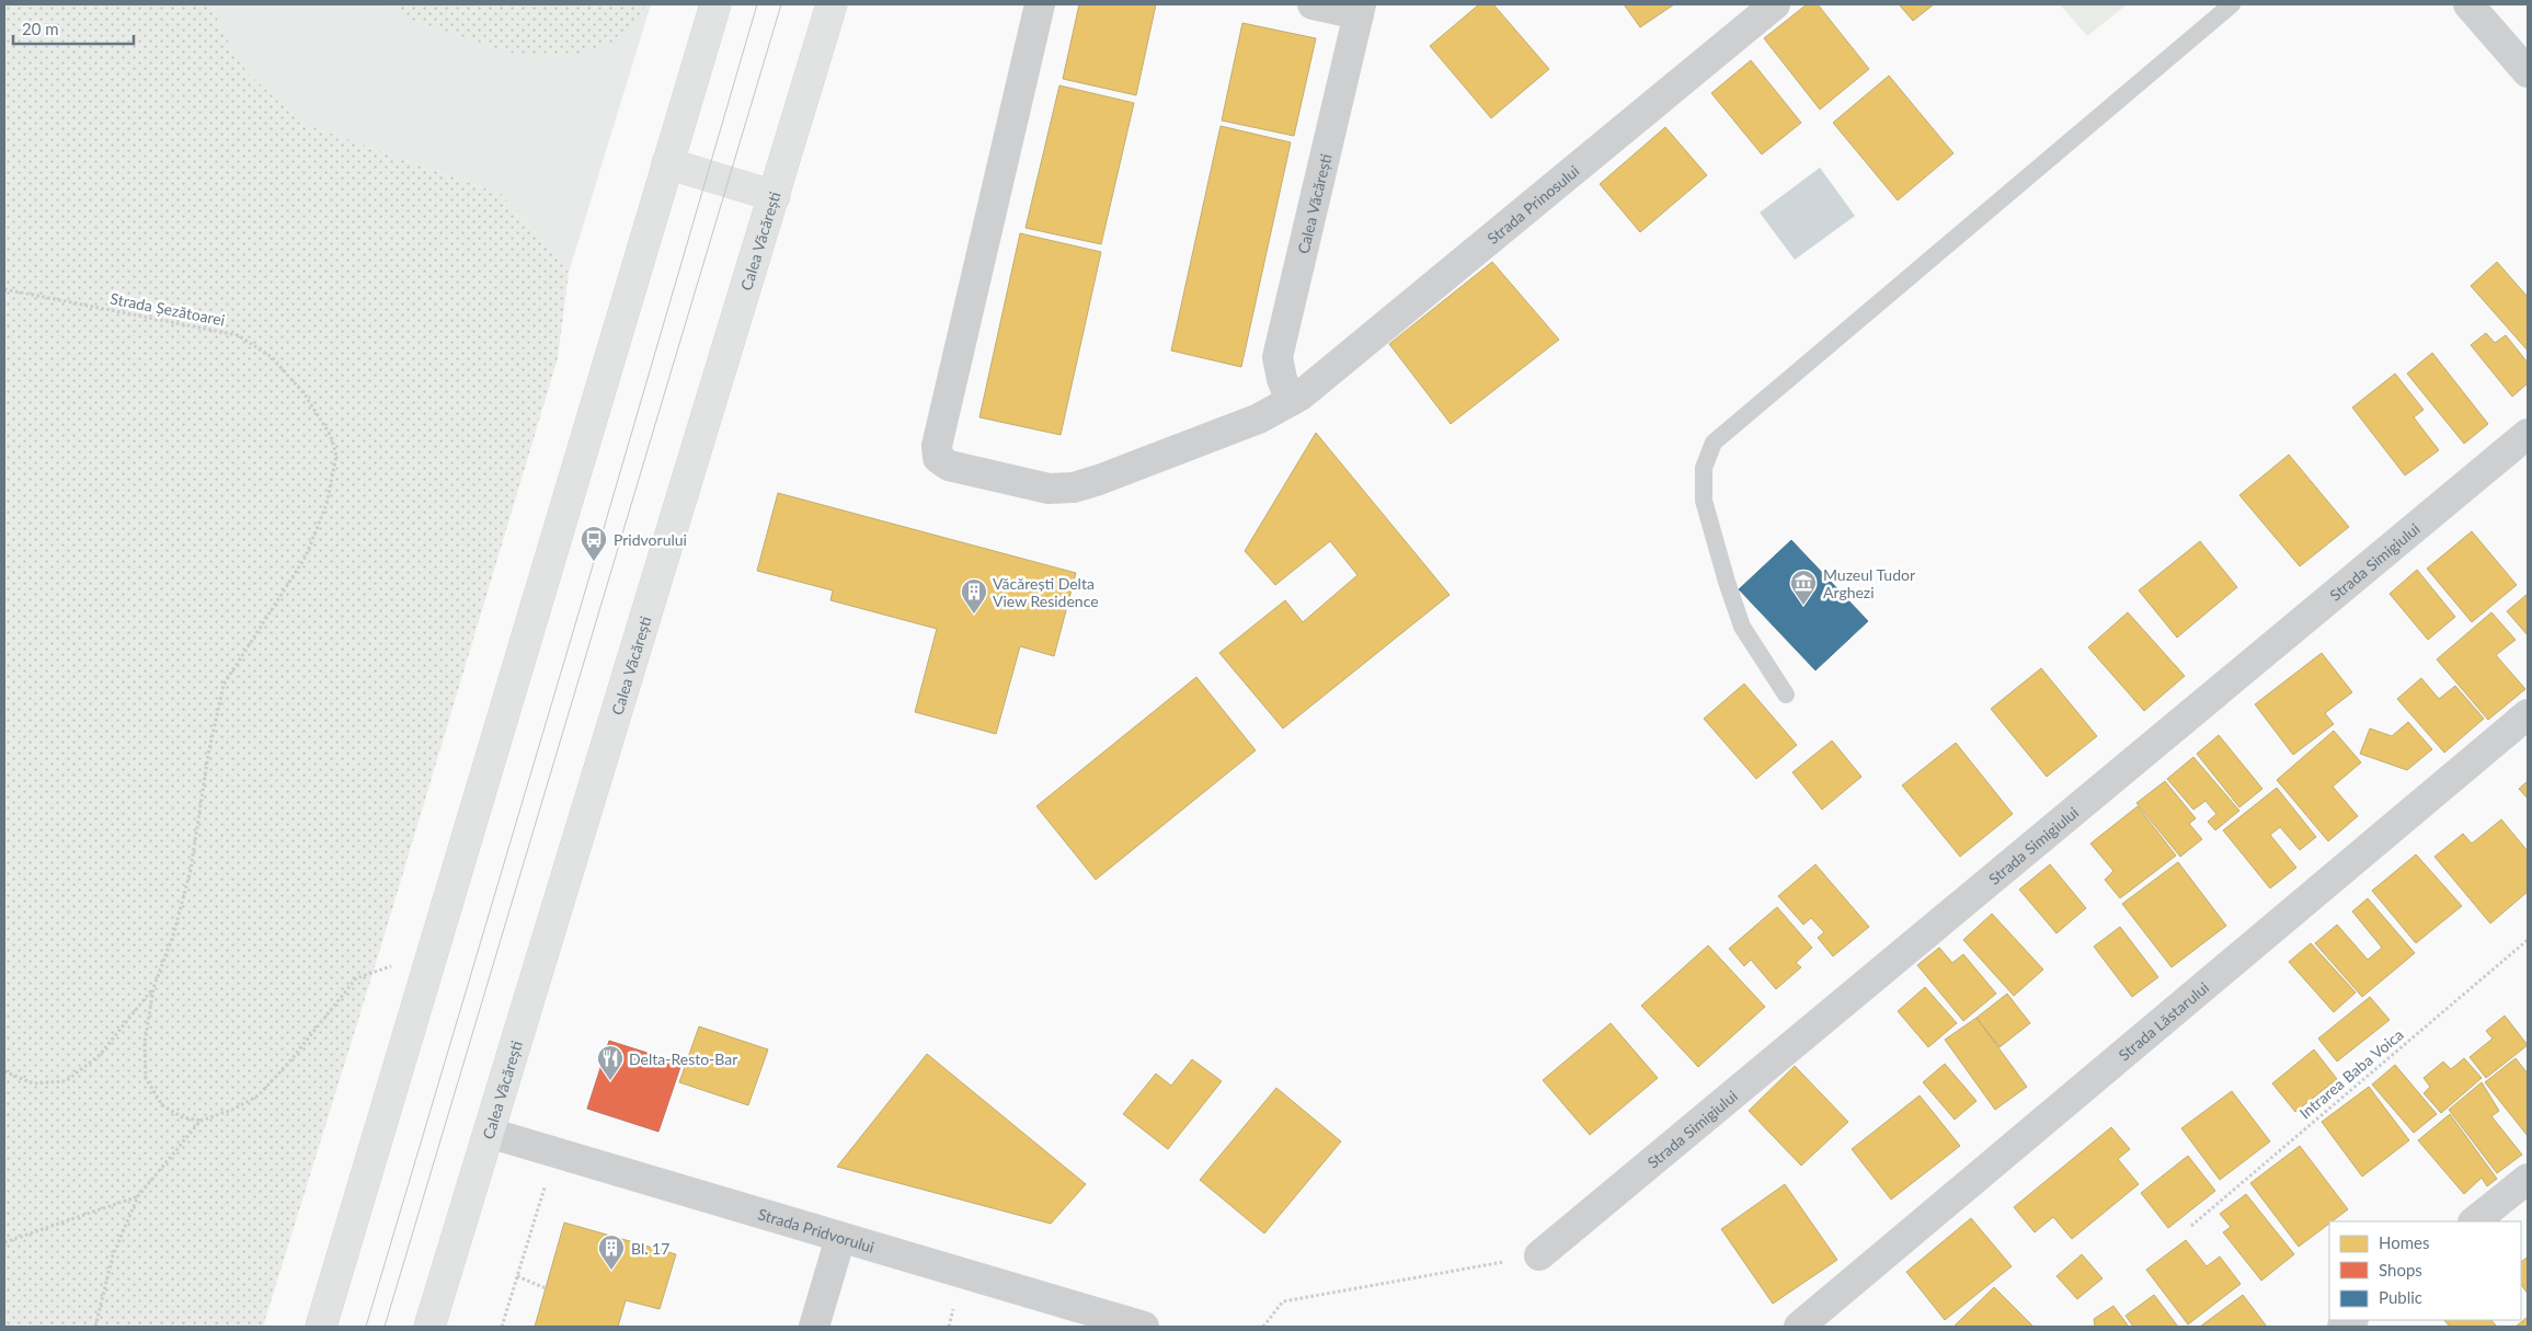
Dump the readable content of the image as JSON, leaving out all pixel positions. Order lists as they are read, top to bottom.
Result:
{
  "streets": {
    "main road": ["Calea Văcărești"],
    "street": [
      "Strada Prinosului",
      "Strada Simigiului",
      "Strada Lăstarului",
      "Strada Pridvorului"
    ],
    "path": ["Strada Șezătoarei", "Intrarea Baba Voica"]
  },
  "crossings": [
    ["Calea Văcărești", "Strada Prinosului"],
    ["Calea Văcărești", "Strada Pridvorului"]
  ],
  "places": {
    "bus stop": ["Pridvorului"],
    "museum": ["Muzeul Tudor Arghezi"],
    "building": ["Văcărești Delta View Residence", "Bl. 17"],
    "restaurant": ["Delta-Resto-Bar"]
  },
  "legend": ["Homes", "Shops", "Public"],
  "scale_bar": "20 m"
}
